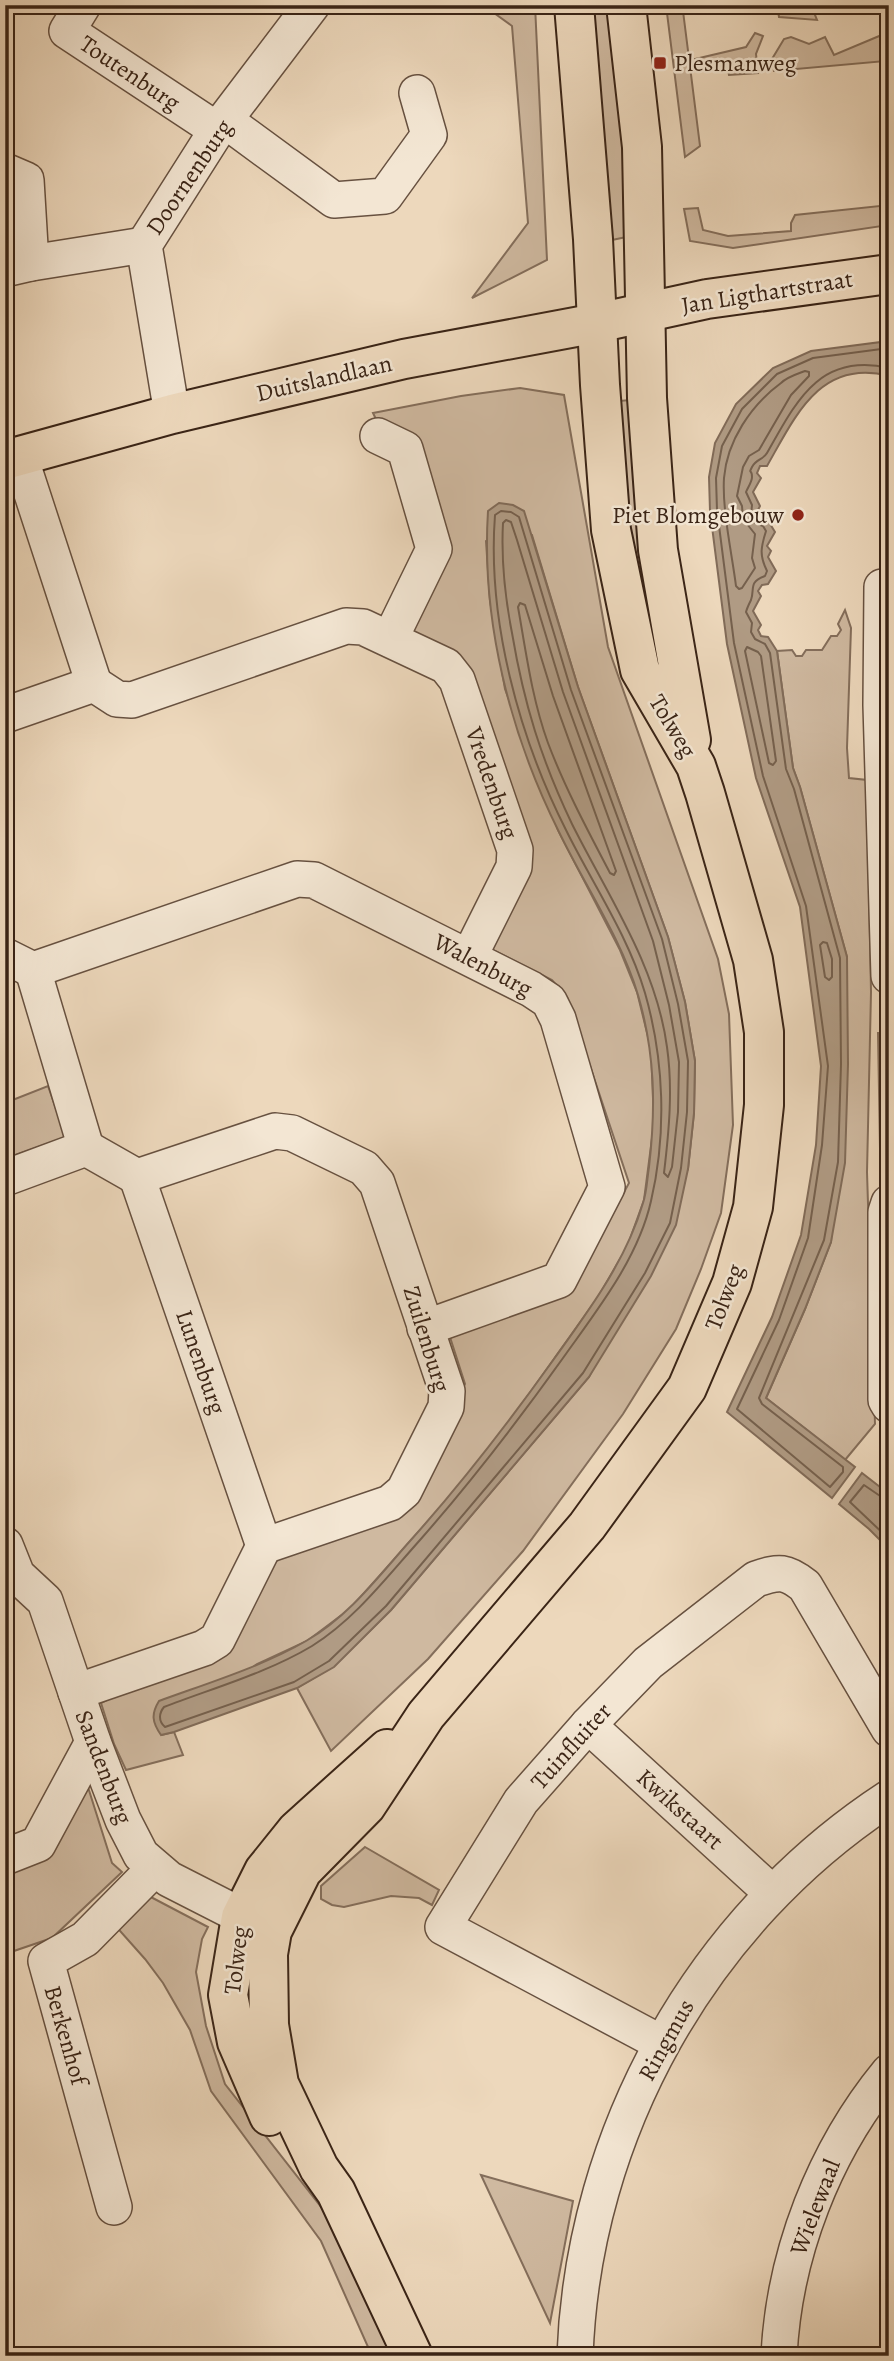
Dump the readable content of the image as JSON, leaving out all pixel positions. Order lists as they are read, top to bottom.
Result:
{
  "streets": {
    "main road": ["Jan Ligthartstraat", "Duitslandlaan", "Tolweg"],
    "street": [
      "Toutenburg",
      "Doornenburg",
      "Vredenburg",
      "Walenburg",
      "Zuilenburg",
      "Lunenburg",
      "Tuinfluiter",
      "Sandenburg",
      "Kwikstaart",
      "Berkenhof",
      "Ringmus",
      "Wielewaal"
    ]
  },
  "crossings": [
    ["Toutenburg", "Doornenburg"],
    ["Doornenburg", "Duitslandlaan"],
    ["Jan Ligthartstraat", "Duitslandlaan"],
    ["Jan Ligthartstraat", "Tolweg"],
    ["Duitslandlaan", "Tolweg"],
    ["Tolweg", "Sandenburg"],
    ["Vredenburg", "Walenburg"],
    ["Walenburg", "Zuilenburg"],
    ["Zuilenburg", "Lunenburg"],
    ["Tuinfluiter", "Kwikstaart"],
    ["Tuinfluiter", "Ringmus"],
    ["Sandenburg", "Berkenhof"],
    ["Kwikstaart", "Ringmus"]
  ],
  "places": {
    "transit": ["Plesmanweg"],
    "other": ["Piet Blomgebouw"]
  }
}
